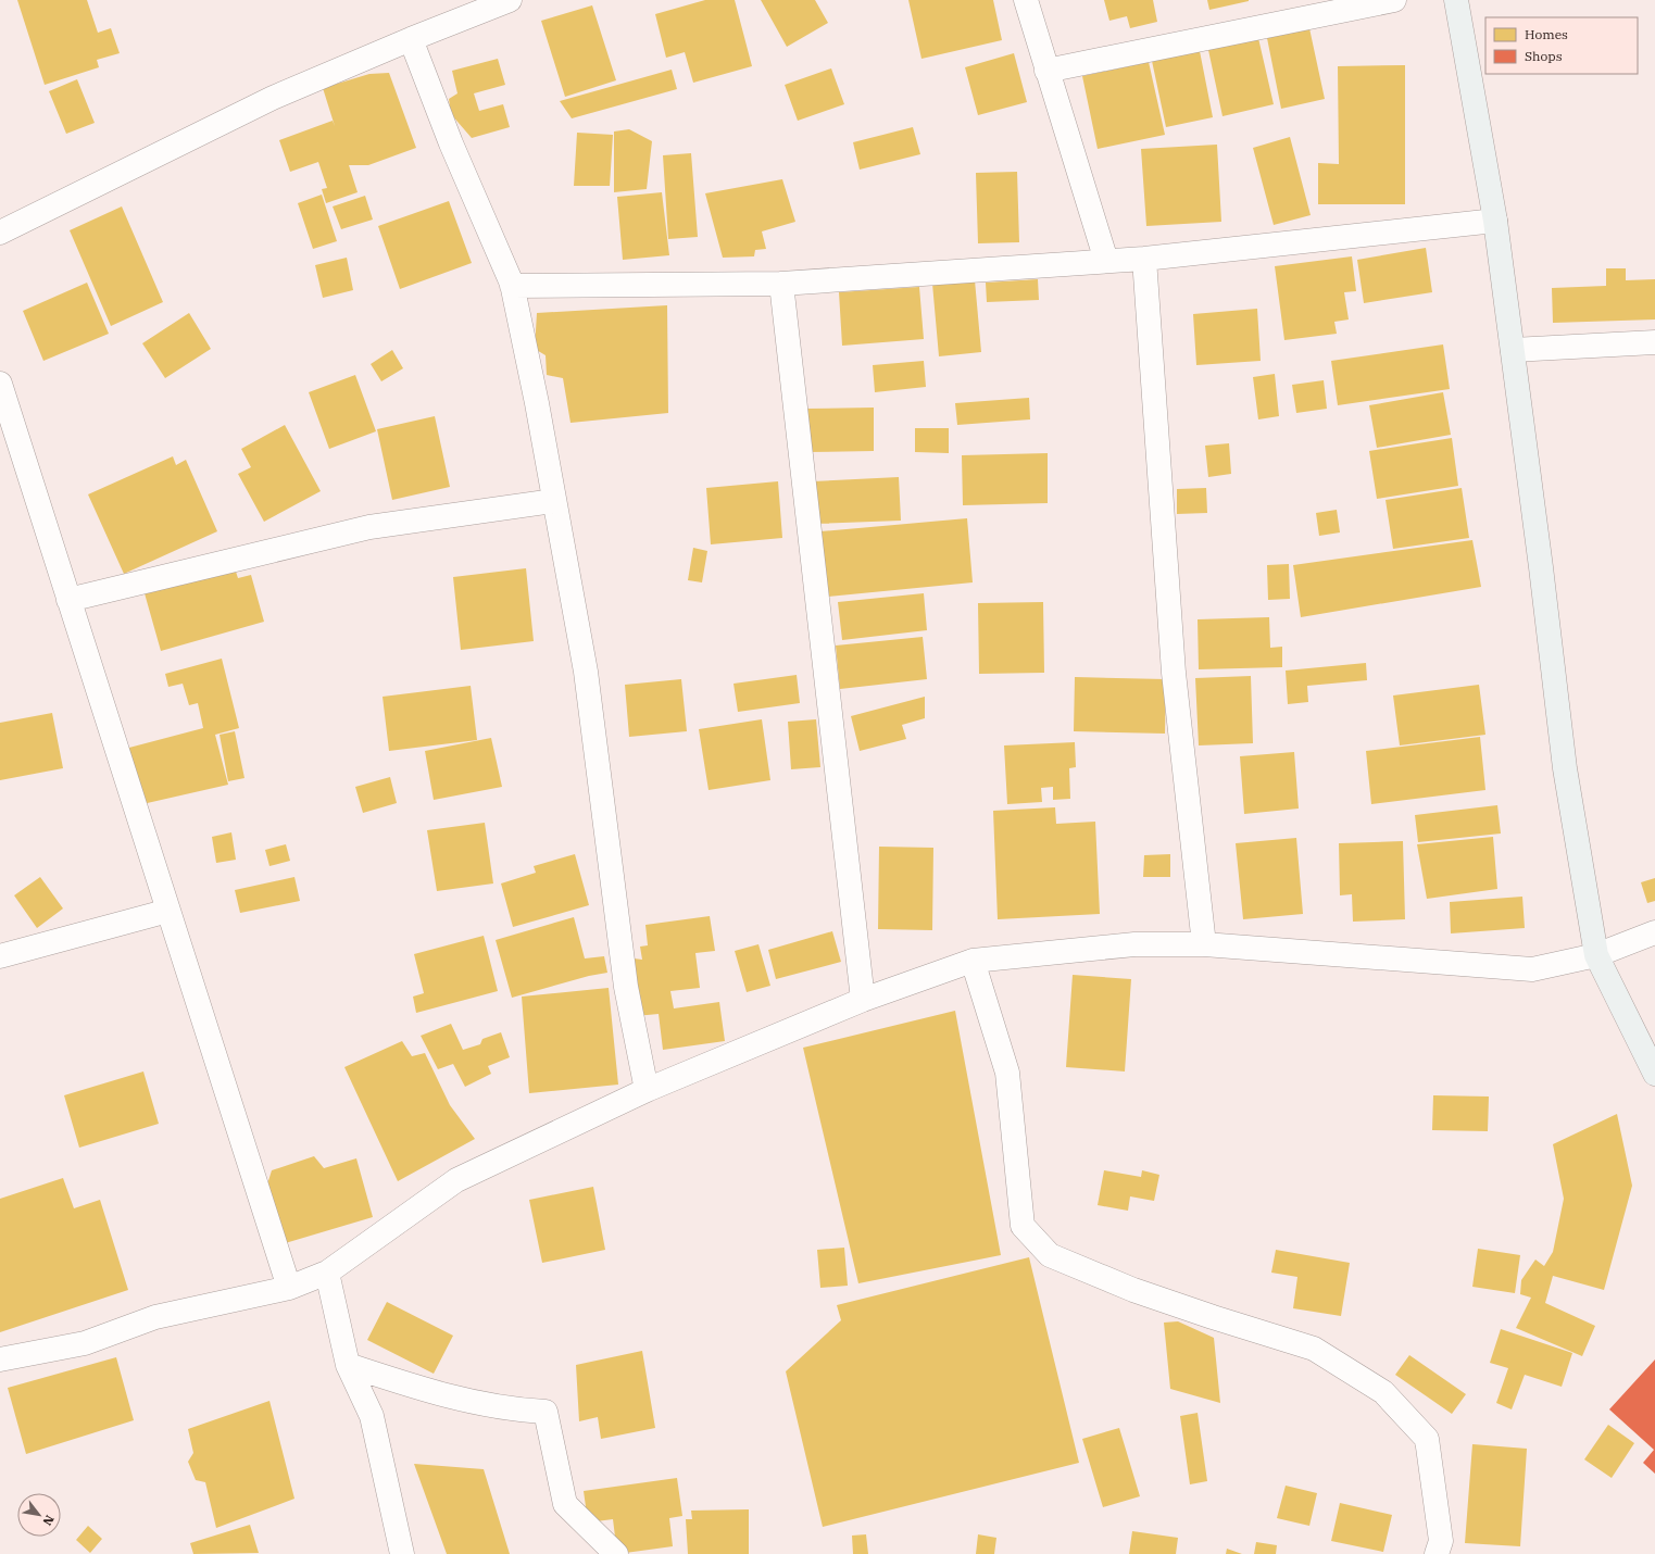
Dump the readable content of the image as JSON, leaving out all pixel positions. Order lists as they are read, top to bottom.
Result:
{
  "legend": ["Homes", "Shops"],
  "north": "bottom right"
}
